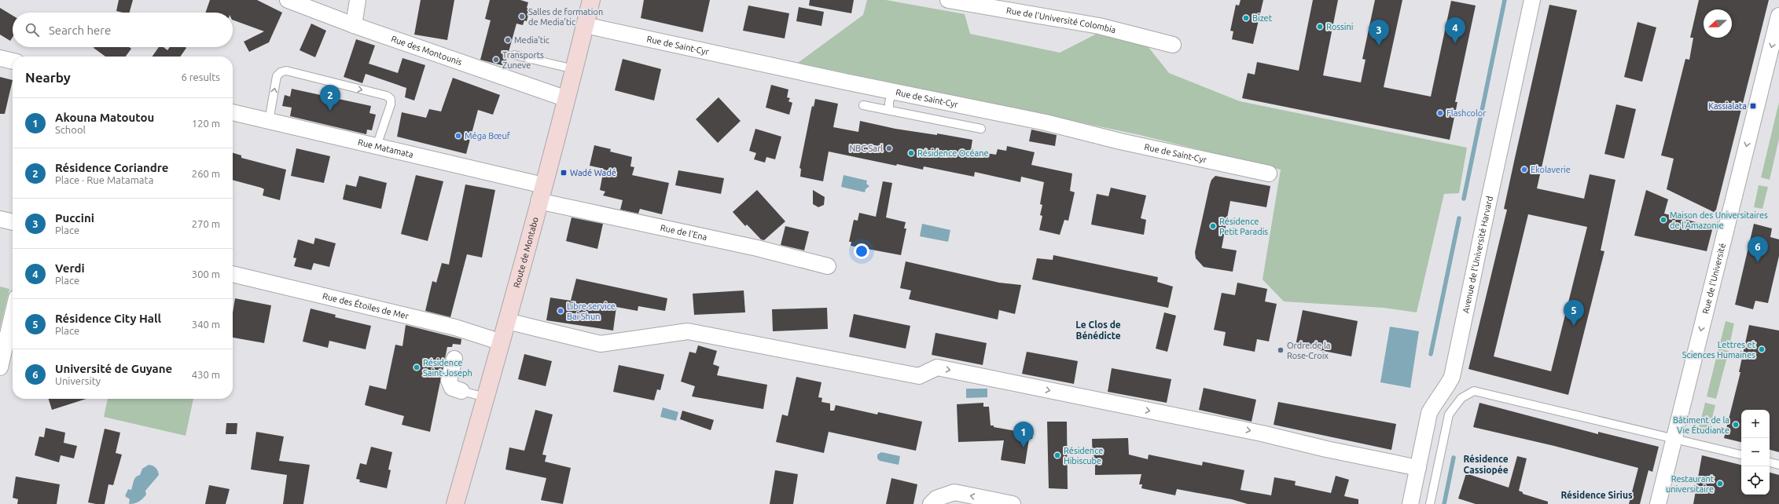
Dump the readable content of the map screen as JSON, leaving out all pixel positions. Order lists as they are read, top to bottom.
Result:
{
  "streets": {
    "main road": ["Route de Montabo"],
    "street": [
      "Rue de l'Université Colombia",
      "Rue de Saint-Cyr",
      "Rue des Montounis",
      "Rue Matamata",
      "Rue de l'Ena",
      "Avenue de l'Université Harvard",
      "Rue de l'Université",
      "Rue des Étoiles de Mer"
    ]
  },
  "crossings": [
    ["Rue de Saint-Cyr", "Route de Montabo"],
    ["Rue des Montounis", "Route de Montabo"],
    ["Rue Matamata", "Rue de l'Ena"],
    ["Rue Matamata", "Route de Montabo"],
    ["Rue de l'Ena", "Route de Montabo"],
    ["Route de Montabo", "Rue des Étoiles de Mer"]
  ],
  "one_way": ["Rue de l'Université"],
  "districts": ["Le Clos de Bénédicte", "Résidence Cassiopée", "Résidence Sirius"],
  "places": {
    "other": [
      "Salles de formation de Media'tic",
      "Bizet",
      "Rossini",
      "Media'tic",
      "Transports Zuneve",
      "Flashcolor",
      "Méga Bœuf",
      "NBC Sarl",
      "Résidence Océane",
      "Ekolaverie",
      "Maison des Universitaires de l'Amazonie",
      "Résidence Petit Paradis",
      "Libre service Bai Shun",
      "Lettres et Sciences Humaines",
      "Ordre de la Rose-Croix",
      "Résidence Saint-Joseph",
      "Bâtiment de la Vie Étudiante",
      "Résidence Hibiscube",
      "Restaurant universitaire"
    ],
    "transit": ["Kassialata", "Wadé Wadé"]
  },
  "north": "left",
  "page": {
    "search": "Search here",
    "pins": [
      "4",
      "3",
      "2",
      "6",
      "5",
      "1"
    ],
    "heading": ["Nearby", "6 results"],
    "list": [
      {
        "mark": "1",
        "name": "Akouna Matoutou",
        "note": "School",
        "value": "120 m"
      },
      {
        "mark": "2",
        "name": "Résidence Coriandre",
        "note": "Place · Rue Matamata",
        "value": "260 m"
      },
      {
        "mark": "3",
        "name": "Puccini",
        "note": "Place",
        "value": "270 m"
      },
      {
        "mark": "4",
        "name": "Verdi",
        "note": "Place",
        "value": "300 m"
      },
      {
        "mark": "5",
        "name": "Résidence City Hall",
        "note": "Place",
        "value": "340 m"
      },
      {
        "mark": "6",
        "name": "Université de Guyane",
        "note": "University",
        "value": "430 m"
      }
    ],
    "map_buttons": ["+", "−"]
  }
}
